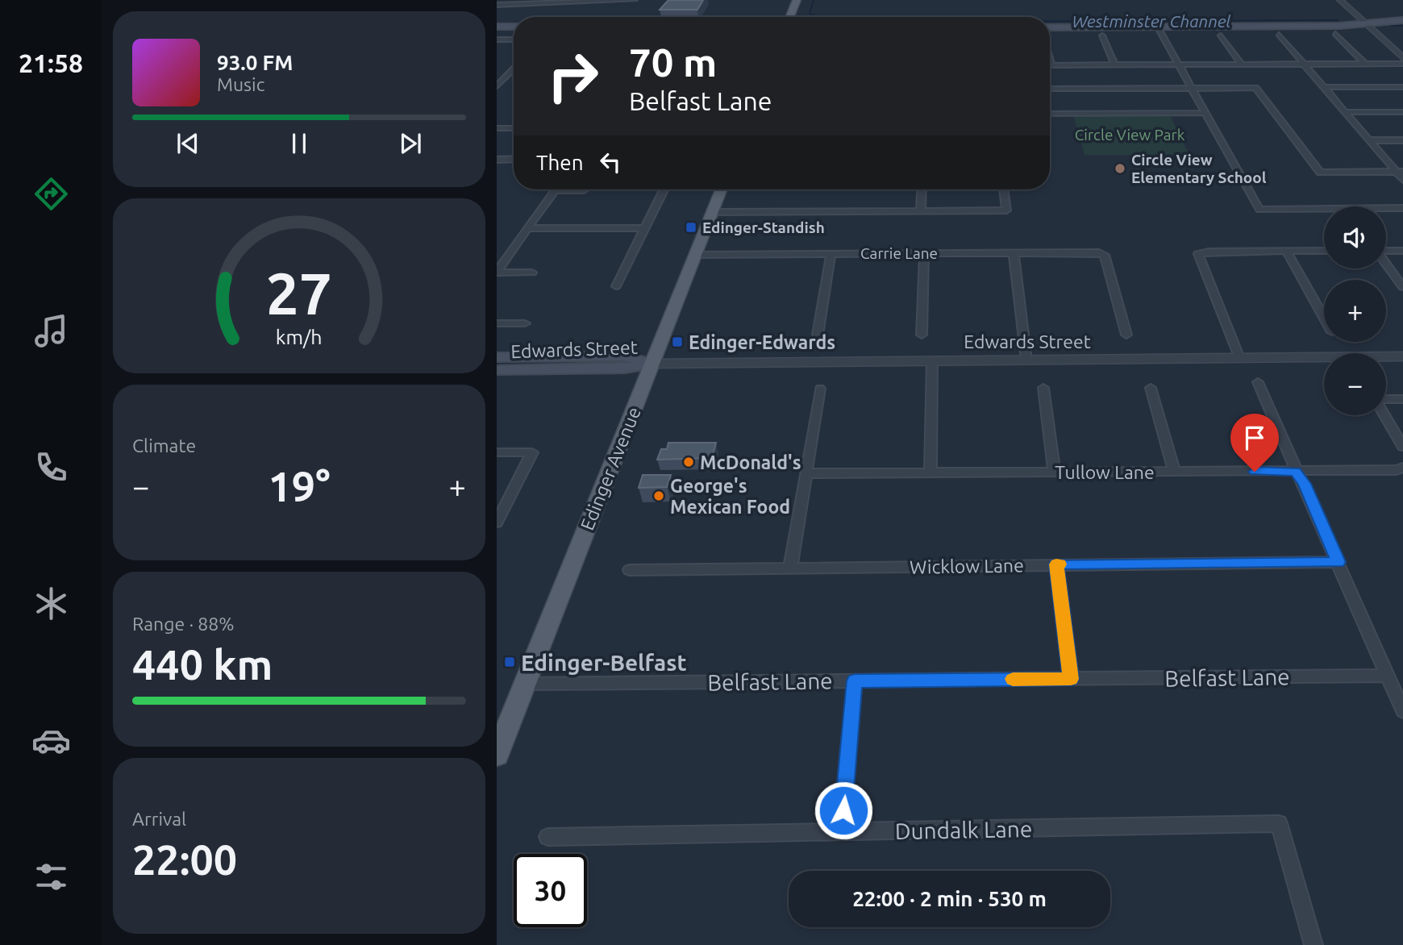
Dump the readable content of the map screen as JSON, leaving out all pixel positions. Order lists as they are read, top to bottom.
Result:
{
  "streets": {
    "main road": ["Edwards Street", "Edinger Avenue"],
    "street": [
      "Carrie Lane",
      "Tullow Lane",
      "Wicklow Lane",
      "Belfast Lane",
      "Dundalk Lane"
    ]
  },
  "crossings": [
    ["Carrie Lane", "Edinger Avenue"],
    ["Edwards Street", "Edinger Avenue"],
    ["Edinger Avenue", "Belfast Lane"]
  ],
  "water": ["Westminster Channel"],
  "parks": ["Circle View Park"],
  "places": {
    "other": ["Circle View Elementary School", "McDonald's", "George's Mexican Food"],
    "transit": ["Edinger-Standish", "Edinger-Edwards", "Edinger-Belfast"]
  },
  "page": {
    "tabs": "21:58",
    "turn": ["70 m", "Belfast Lane"],
    "song": ["93.0 FM", "Music"],
    "then": "Then",
    "map_buttons": ["+", "−"],
    "tile": [
      "Climate",
      ["Range · 88%", "440 km"],
      ["Arrival", "22:00"]
    ],
    "heat": ["−", "19°", "+"],
    "limit": "30",
    "trip": "22:00 · 2 min · 530 m",
    "gauge": ["27", "km/h"]
  }
}
